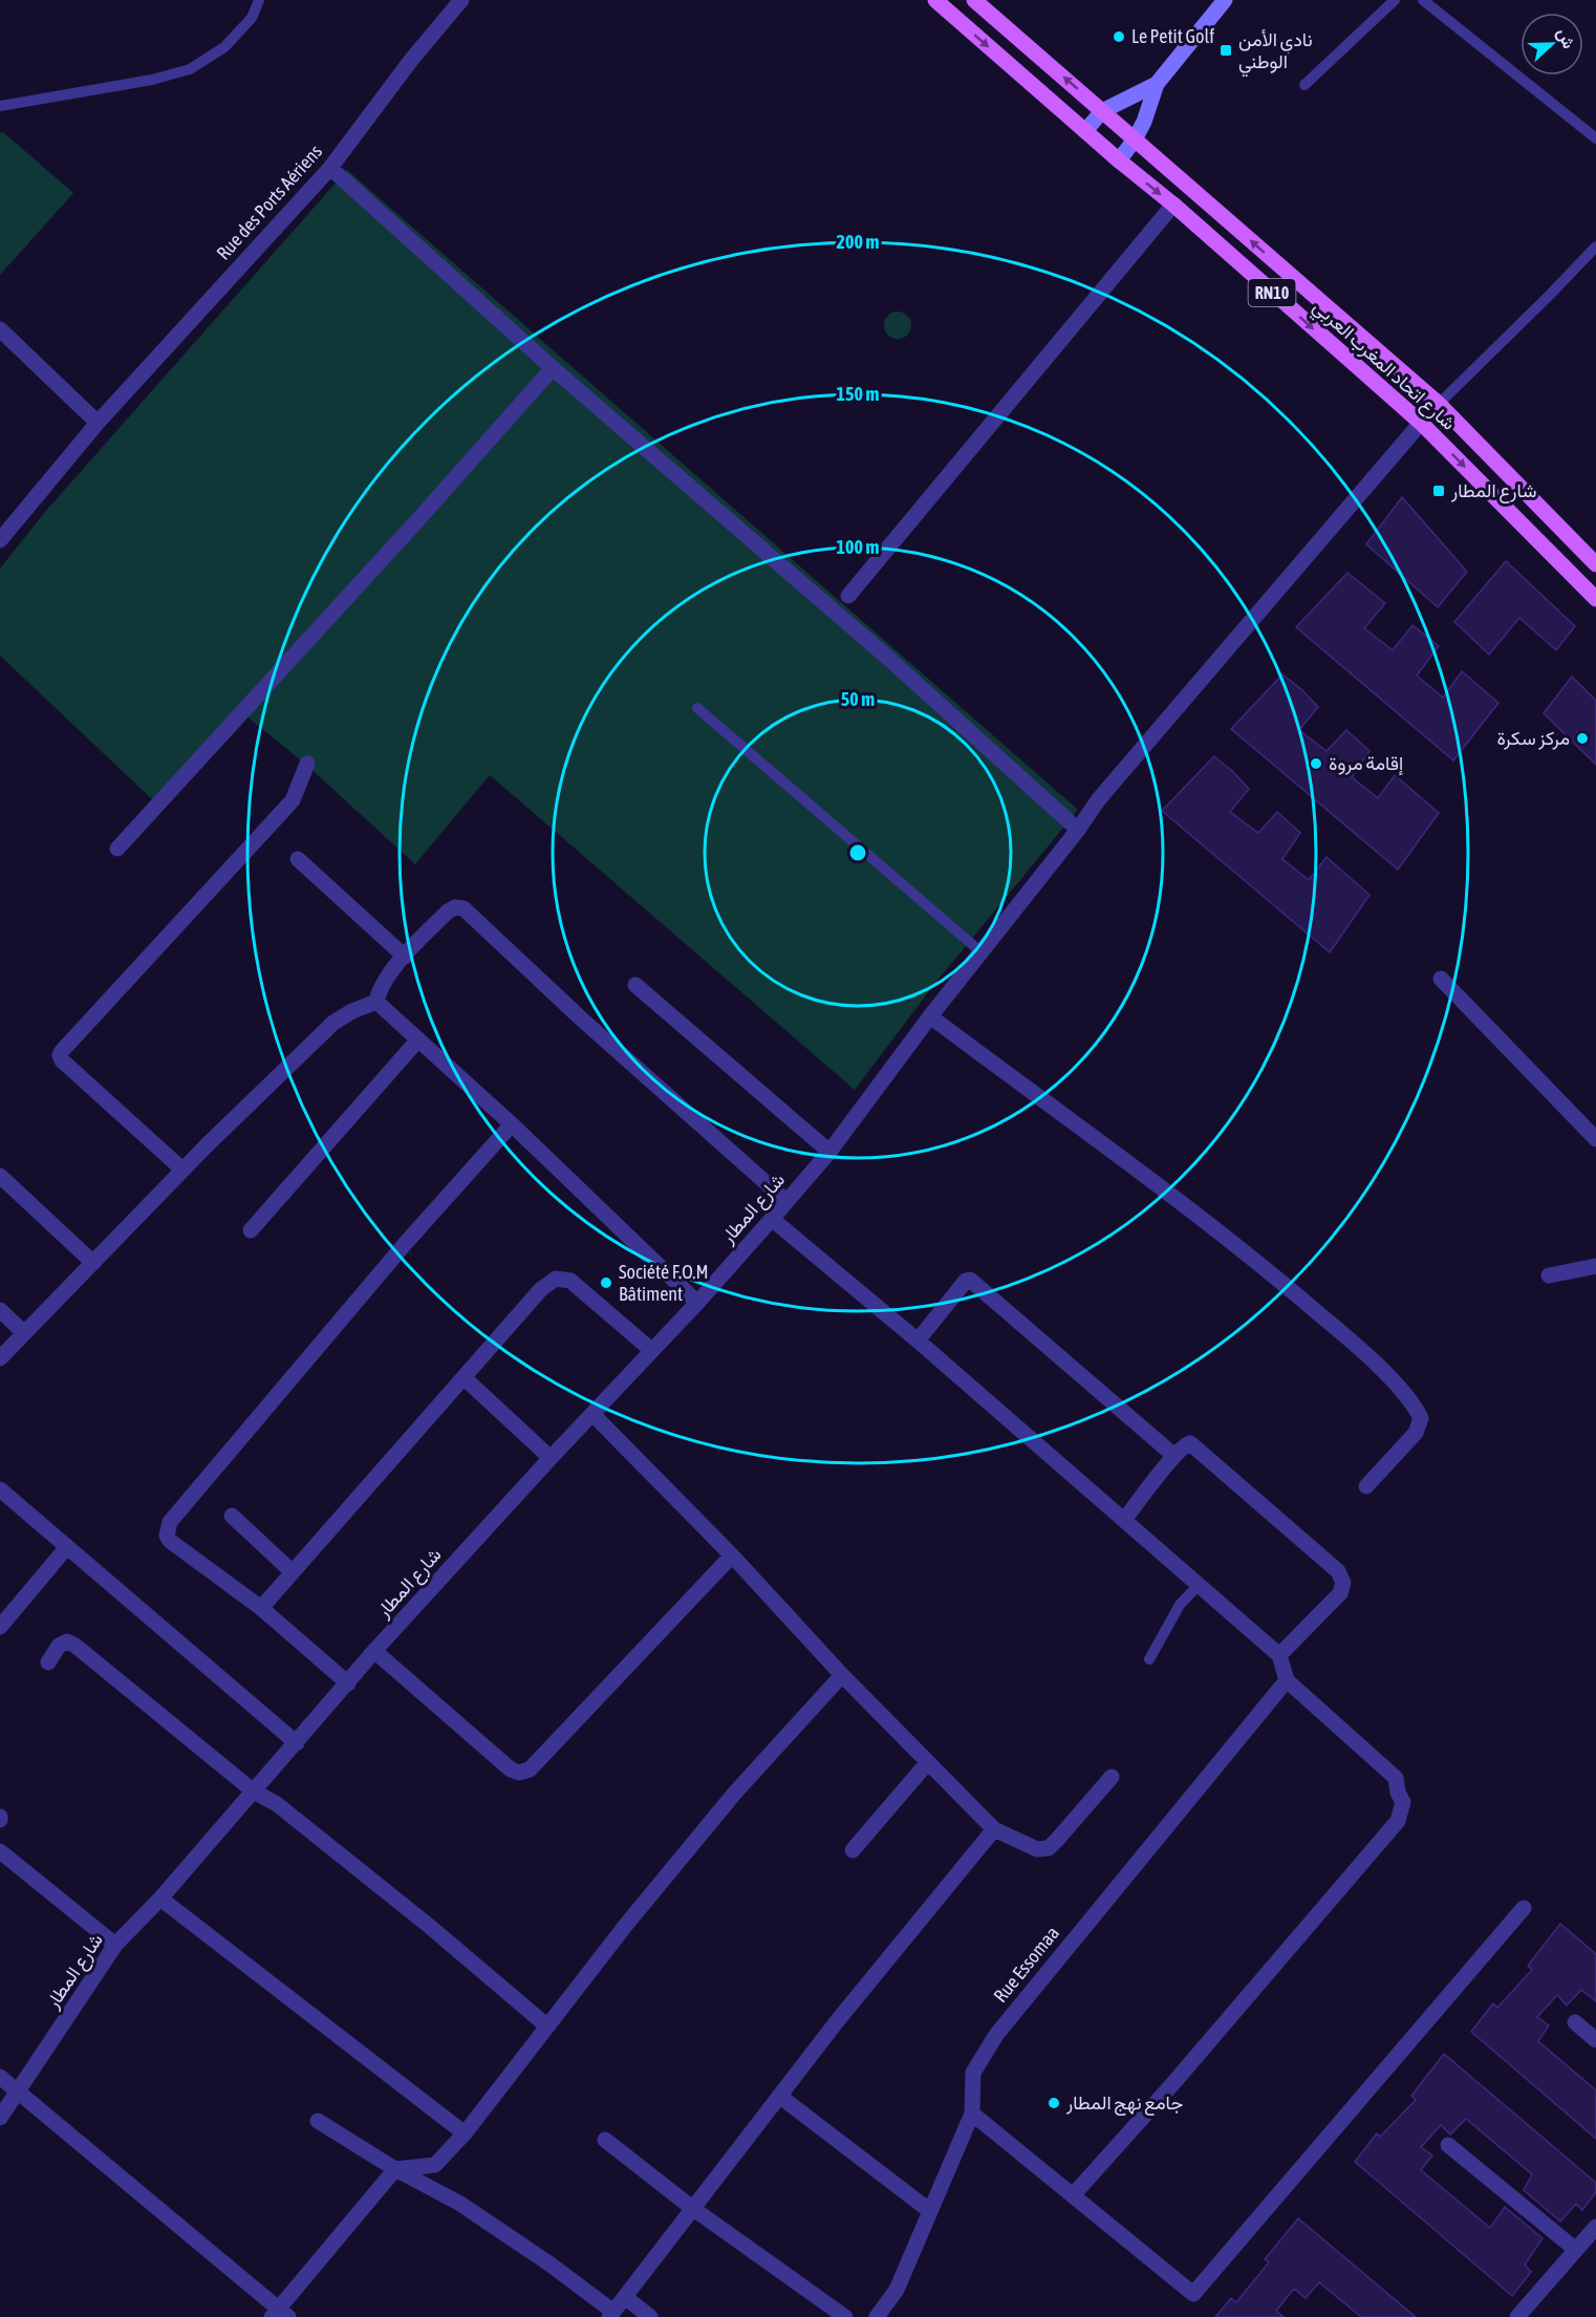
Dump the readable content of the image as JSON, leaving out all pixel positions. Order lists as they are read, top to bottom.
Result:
{
  "streets": {
    "main road": ["RN10", "شارع اتحاد المغرب العربي"],
    "street": ["Rue des Ports Aériens", "شارع المطار", "Rue Essomaa"]
  },
  "crossings": [
    ["شارع اتحاد المغرب العربي", "شارع المطار"]
  ],
  "places": {
    "other": [
      "Le Petit Golf",
      "مركز سكرة",
      "إقامة مروة",
      "Société F.O.M Bâtiment",
      "جامع نهج المطار"
    ],
    "transit": ["نادي الأمن الوطني", "شارع المطار"]
  },
  "north": "right",
  "rings": [
    "200 m",
    "150 m",
    "100 m",
    "50 m"
  ]
}
